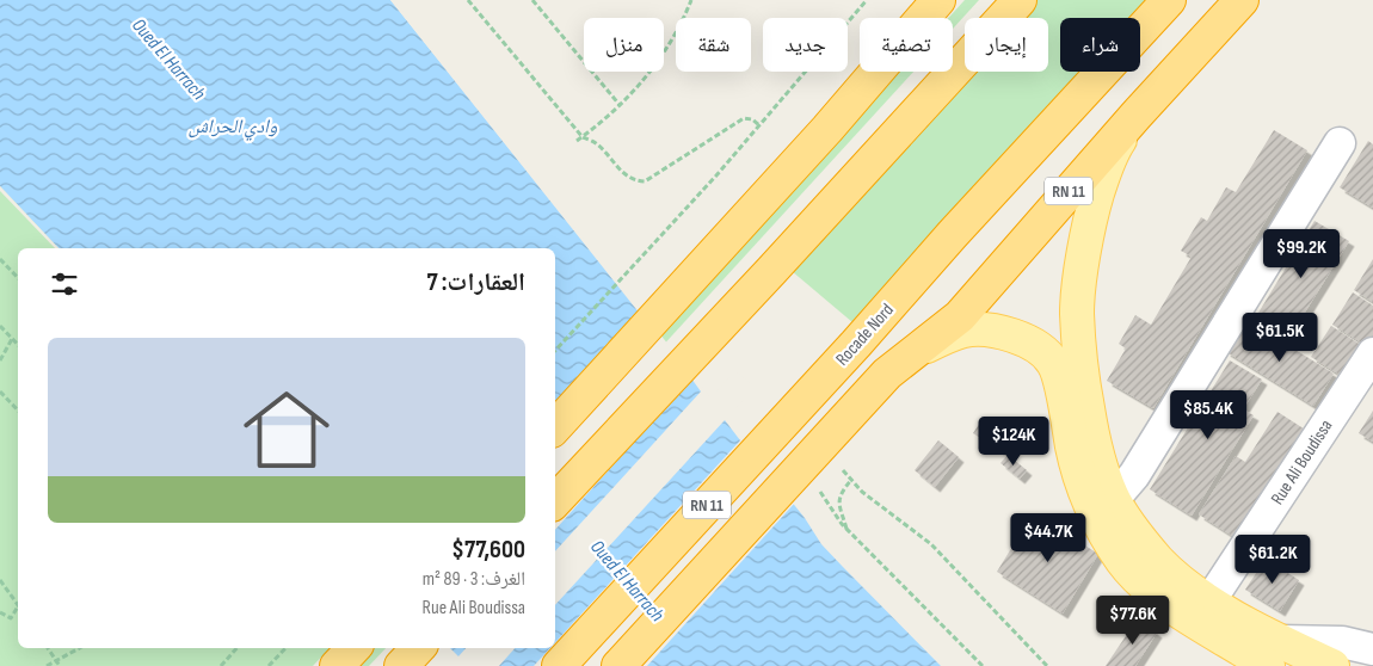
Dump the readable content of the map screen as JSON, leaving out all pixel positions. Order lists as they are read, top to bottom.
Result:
{
  "streets": {
    "highway": ["RN 11", "Rocade Nord"],
    "street": ["Rue Ali Boudissa"]
  },
  "water": ["Oued El Harrach", "وادي الحراش"],
  "page": {
    "chip": [
      "شراء",
      "إيجار",
      "تصفية",
      "جديد",
      "شقة",
      "منزل"
    ],
    "price": [
      "$99.2K",
      "$61.5K",
      "$85.4K",
      "$124K",
      "$44.7K",
      "$61.2K",
      "$77.6K"
    ],
    "heading": "العقارات: 7",
    "list": [
      {
        "name": "$77,600",
        "note": "الغرف: 3 · 89 m² · Rue Ali Boudissa"
      }
    ]
  }
}
